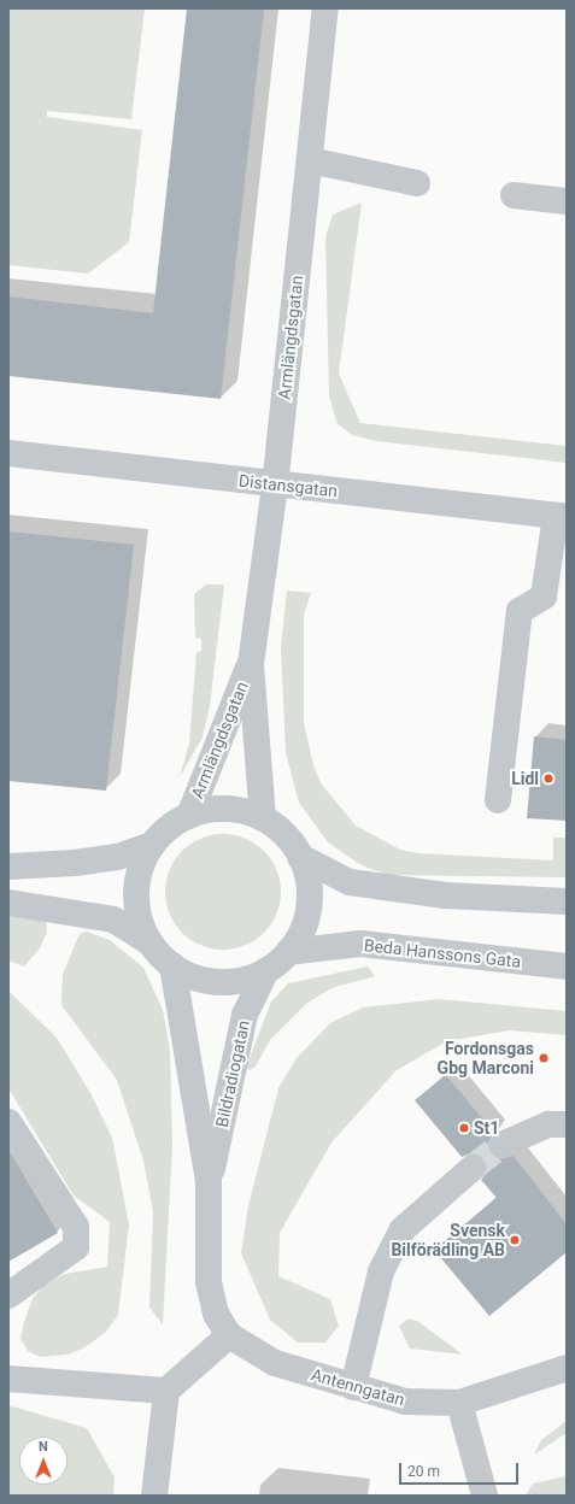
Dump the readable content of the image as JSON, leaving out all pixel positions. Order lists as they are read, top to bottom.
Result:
{
  "streets": {
    "street": [
      "Armlängdsgatan",
      "Distansgatan",
      "Beda Hanssons Gata",
      "Bildradiogatan",
      "Antenngatan"
    ]
  },
  "crossings": [
    ["Armlängdsgatan", "Distansgatan"],
    ["Armlängdsgatan", "Beda Hanssons Gata"],
    ["Armlängdsgatan", "Bildradiogatan"],
    ["Beda Hanssons Gata", "Bildradiogatan"],
    ["Bildradiogatan", "Antenngatan"]
  ],
  "places": [
    "Lidl",
    "Fordonsgas Gbg Marconi",
    "St1",
    "Svensk Bilförädling AB"
  ],
  "scale_bar": "20 m",
  "north": "top"
}
